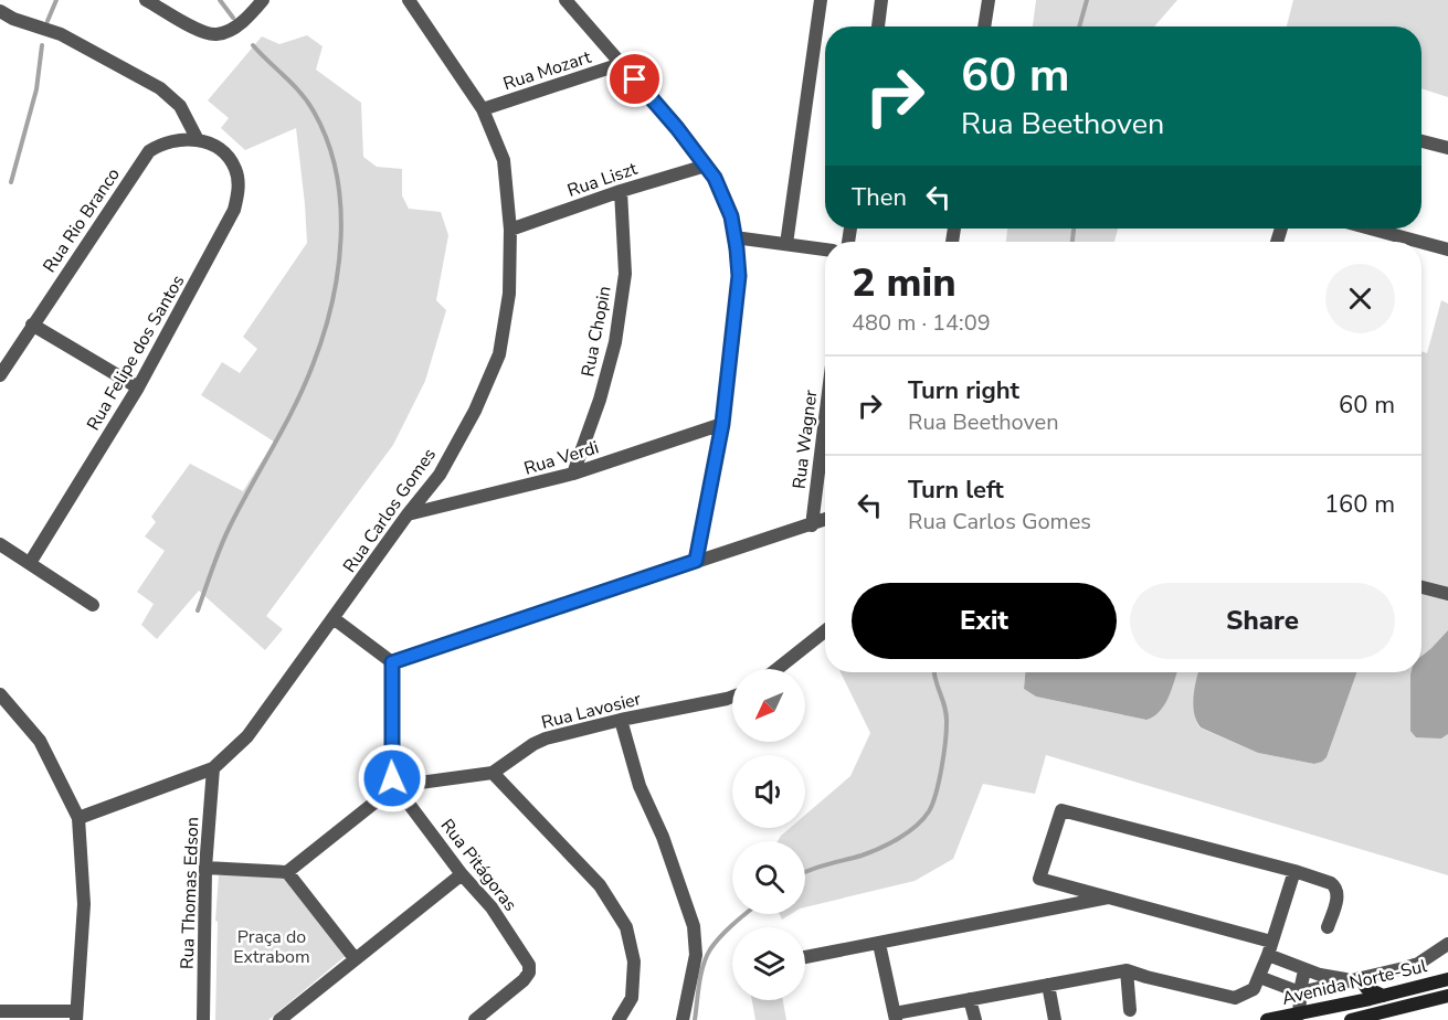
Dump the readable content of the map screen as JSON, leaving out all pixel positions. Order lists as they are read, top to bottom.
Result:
{
  "streets": {
    "main road": ["Avenida Norte-Sul"],
    "street": [
      "Rua Mozart",
      "Rua Liszt",
      "Rua Rio Branco",
      "Rua Chopin",
      "Rua Felipe dos Santos",
      "Rua Wagner",
      "Rua Verdi",
      "Rua Carlos Gomes",
      "Rua Lavosier",
      "Rua Pitágoras",
      "Rua Thomas Edson"
    ]
  },
  "crossings": [
    ["Rua Mozart", "Rua Carlos Gomes"],
    ["Rua Liszt", "Rua Chopin"],
    ["Rua Liszt", "Rua Carlos Gomes"],
    ["Rua Rio Branco", "Rua Felipe dos Santos"],
    ["Rua Chopin", "Rua Verdi"],
    ["Rua Verdi", "Rua Carlos Gomes"],
    ["Rua Carlos Gomes", "Rua Thomas Edson"],
    ["Rua Lavosier", "Rua Pitágoras"]
  ],
  "parks": ["Praça do Extrabom"],
  "north": "bottom left",
  "page": {
    "turn": ["60 m", "Rua Beethoven"],
    "then": "Then",
    "heading": ["2 min", "480 m · 14:09"],
    "list": [
      {
        "name": "Turn right",
        "note": "Rua Beethoven",
        "value": "60 m"
      },
      {
        "name": "Turn left",
        "note": "Rua Carlos Gomes",
        "value": "160 m"
      }
    ],
    "buttons": ["Exit", "Share"]
  }
}
